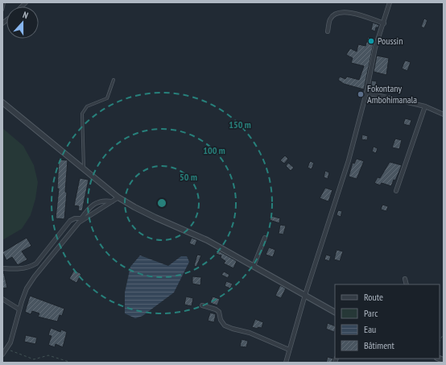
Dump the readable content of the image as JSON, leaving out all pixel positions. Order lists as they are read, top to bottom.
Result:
{
  "places": ["Poussin", "Fokontany Ambohimanala"],
  "legend": [
    "Route",
    "Parc",
    "Eau",
    "Bâtiment"
  ],
  "north": "top",
  "rings": ["150 m", "100 m", "50 m"]
}
